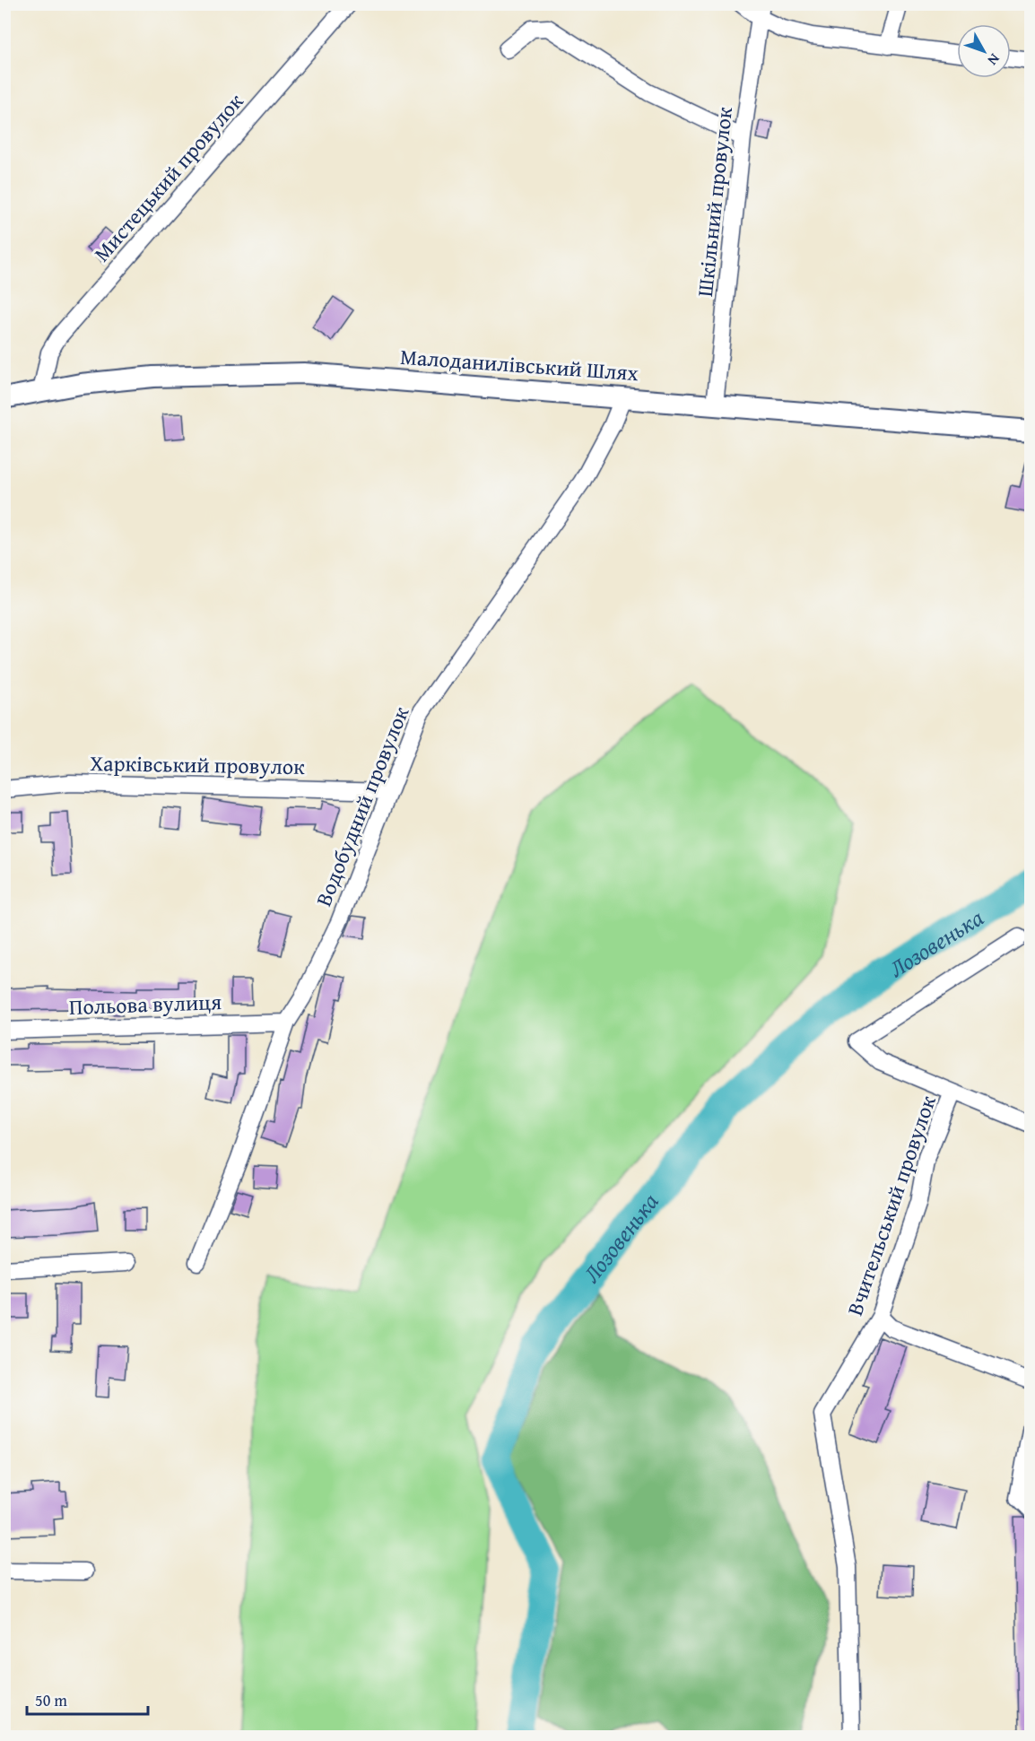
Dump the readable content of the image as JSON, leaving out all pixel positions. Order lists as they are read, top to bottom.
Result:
{
  "streets": {
    "main road": ["Малоданилівський Шлях"],
    "street": [
      "Мистецький провулок",
      "Шкільний провулок",
      "Харківський провулок",
      "Водобудний провулок",
      "Польова вулиця",
      "Вчительський провулок"
    ]
  },
  "crossings": [
    ["Мистецький провулок", "Малоданилівський Шлях"],
    ["Шкільний провулок", "Малоданилівський Шлях"],
    ["Малоданилівський Шлях", "Водобудний провулок"],
    ["Харківський провулок", "Водобудний провулок"],
    ["Водобудний провулок", "Польова вулиця"]
  ],
  "water": ["Лозовенька"],
  "scale_bar": "50 m",
  "north": "bottom right"
}
